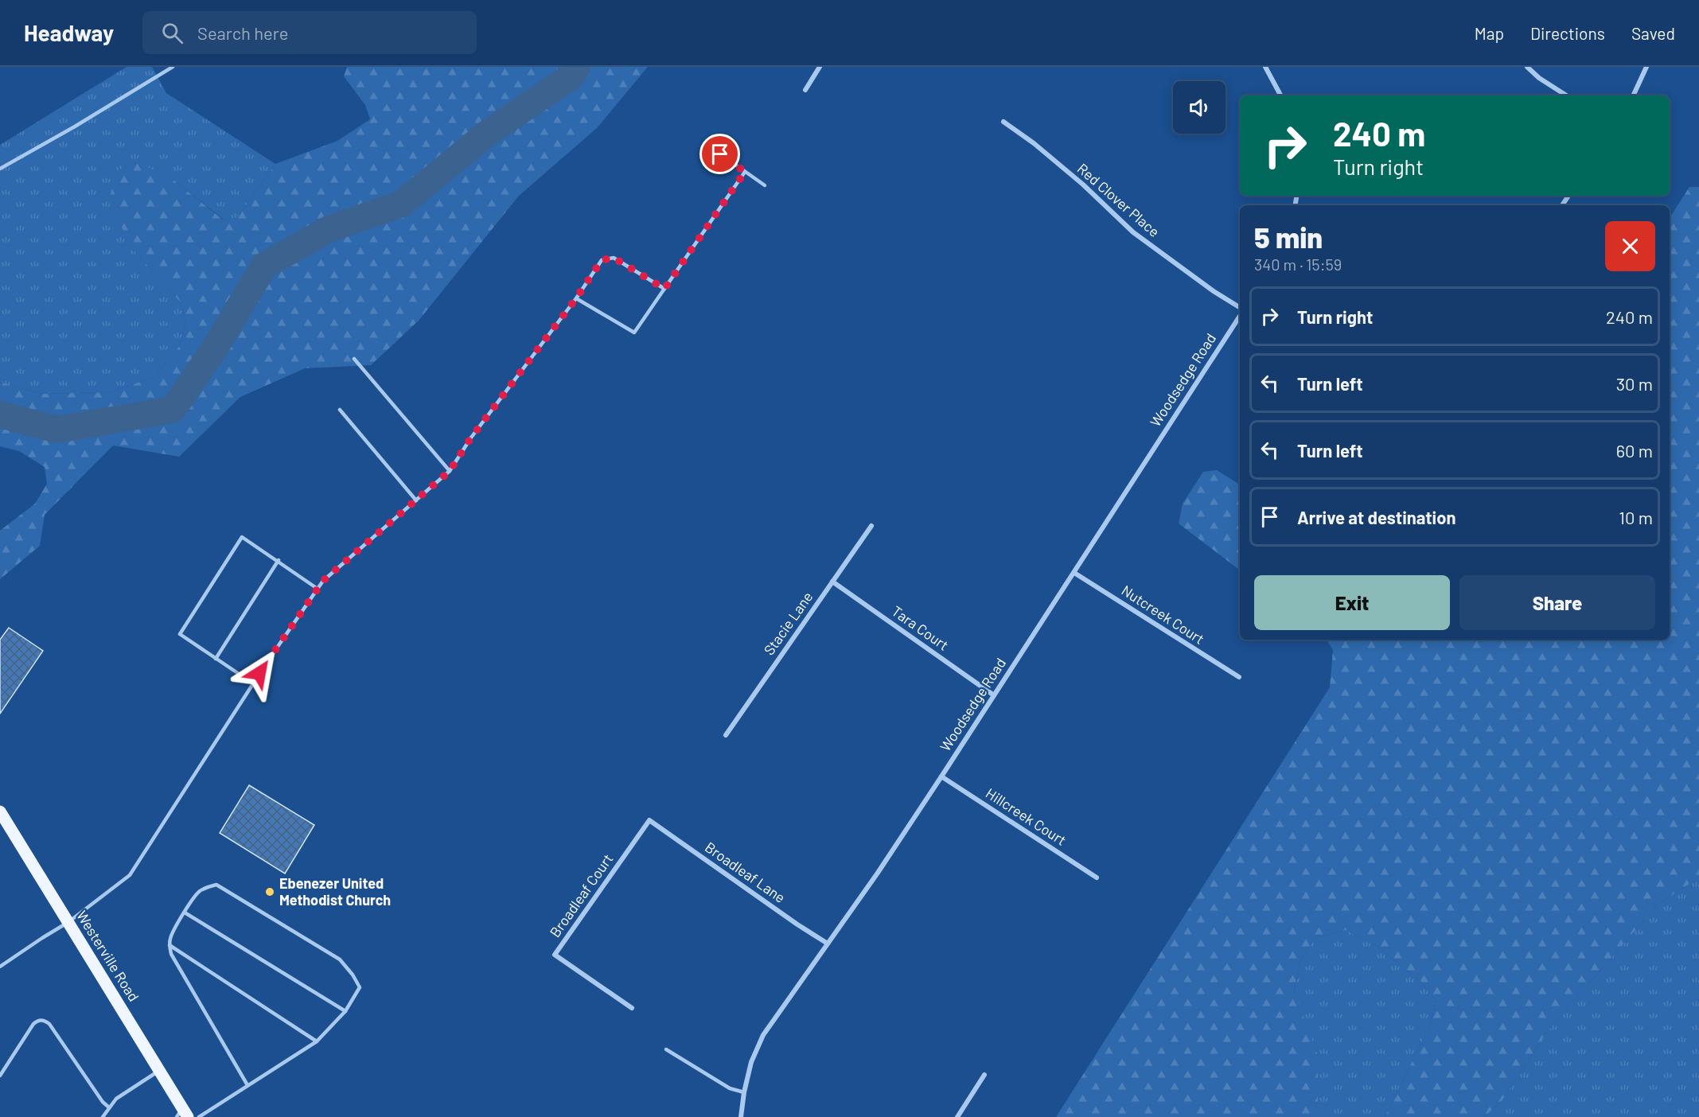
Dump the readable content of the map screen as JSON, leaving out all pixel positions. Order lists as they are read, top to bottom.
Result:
{
  "streets": {
    "main road": ["Westerville Road"],
    "street": [
      "Red Clover Place",
      "Woodsedge Road",
      "Nutcreek Court",
      "Stacie Lane",
      "Tara Court",
      "Hillcreek Court",
      "Broadleaf Lane",
      "Broadleaf Court"
    ]
  },
  "crossings": [
    ["Woodsedge Road", "Nutcreek Court"],
    ["Woodsedge Road", "Tara Court"],
    ["Woodsedge Road", "Hillcreek Court"],
    ["Woodsedge Road", "Broadleaf Lane"],
    ["Stacie Lane", "Tara Court"],
    ["Broadleaf Lane", "Broadleaf Court"]
  ],
  "places": ["Ebenezer United Methodist Church"],
  "page": {
    "header": "Headway",
    "search": "Search here",
    "nav": ["Map", "Directions", "Saved"],
    "turn": ["240 m", "Turn right"],
    "heading": ["5 min", "340 m · 15:59"],
    "list": [
      {
        "name": "Turn right",
        "value": "240 m"
      },
      {
        "name": "Turn left",
        "value": "30 m"
      },
      {
        "name": "Turn left",
        "value": "60 m"
      },
      {
        "name": "Arrive at destination",
        "value": "10 m"
      }
    ],
    "buttons": ["Exit", "Share"]
  }
}
